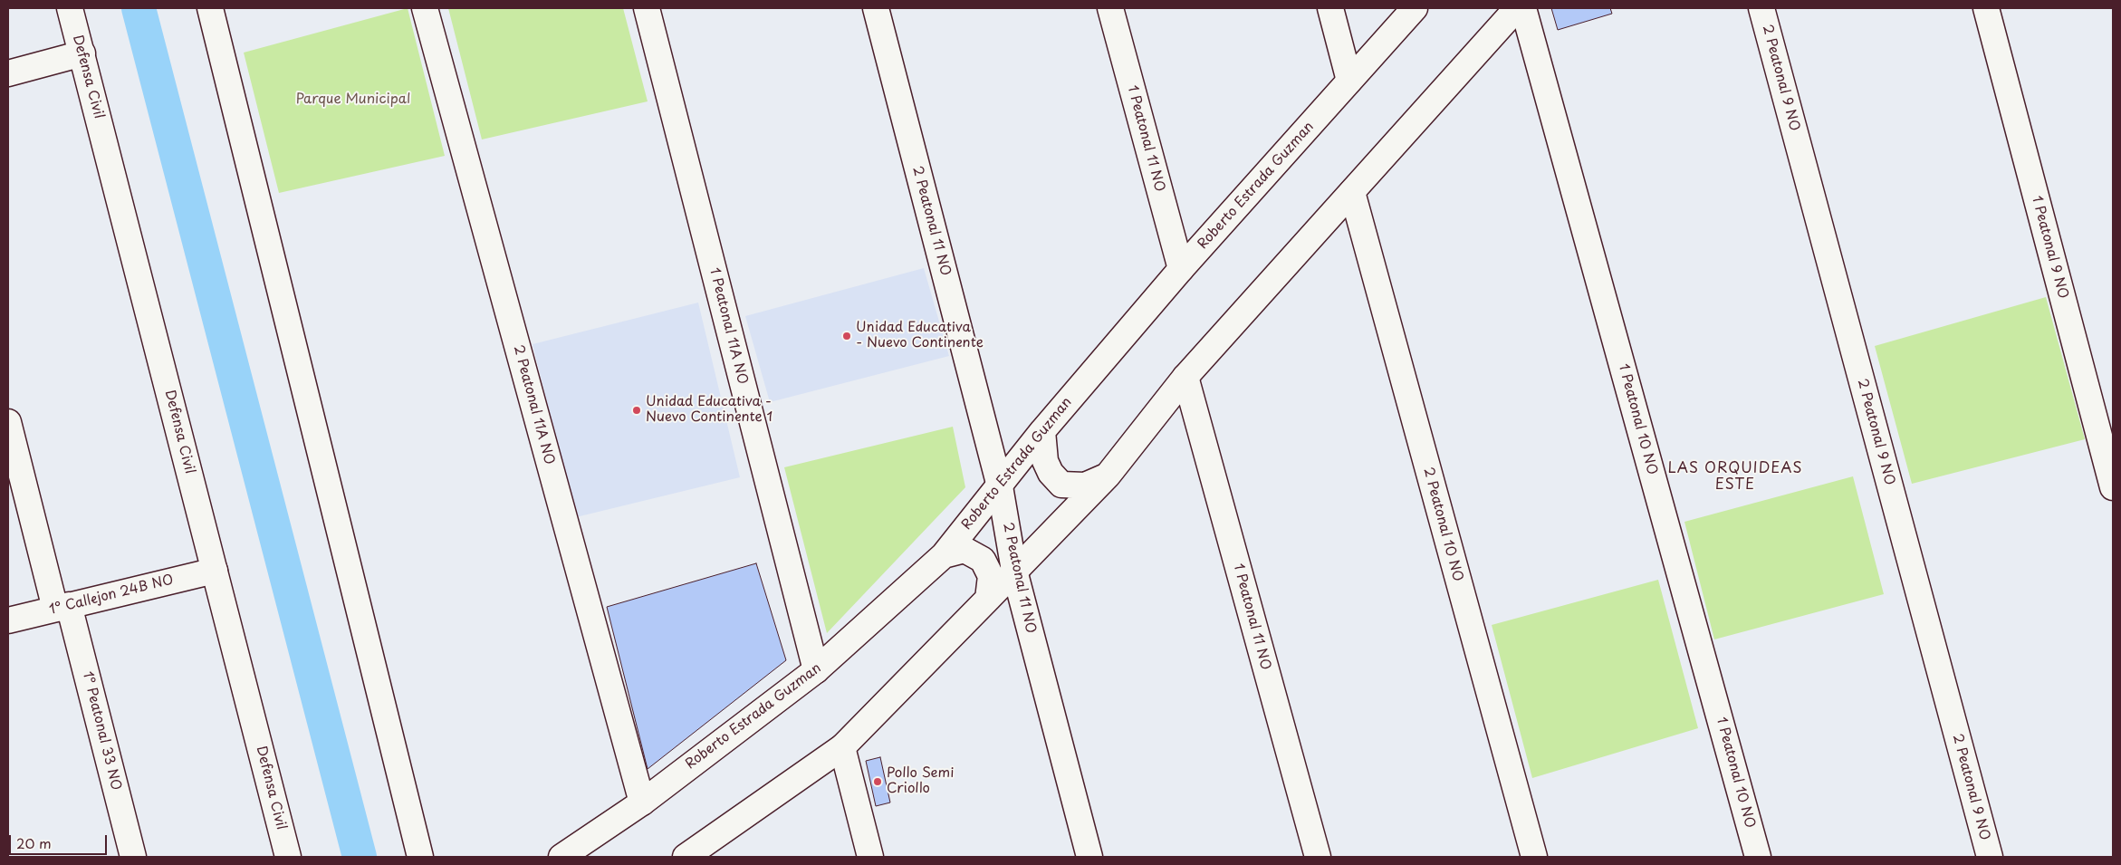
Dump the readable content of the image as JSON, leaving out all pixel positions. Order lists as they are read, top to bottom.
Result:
{
  "streets": {
    "street": [
      "Defensa Civil",
      "2 Peatonal 9 NO",
      "1 Peatonal 11 NO",
      "Roberto Estrada Guzman",
      "2 Peatonal 11 NO",
      "1 Peatonal 9 NO",
      "1 Peatonal 11A NO",
      "2 Peatonal 11A NO",
      "1 Peatonal 10 NO",
      "2 Peatonal 10 NO",
      "1° Callejon 24B NO",
      "1° Peatonal 33 NO"
    ]
  },
  "crossings": [
    ["Defensa Civil", "1° Callejon 24B NO"],
    ["1 Peatonal 11 NO", "Roberto Estrada Guzman"],
    ["Roberto Estrada Guzman", "2 Peatonal 11 NO"],
    ["Roberto Estrada Guzman", "1 Peatonal 11A NO"],
    ["Roberto Estrada Guzman", "2 Peatonal 11A NO"],
    ["1° Callejon 24B NO", "1° Peatonal 33 NO"]
  ],
  "districts": ["LAS ORQUIDEAS ESTE"],
  "parks": ["Parque Municipal"],
  "places": ["Unidad Educativa - Nuevo Continente", "Unidad Educativa - Nuevo Continente 1", "Pollo Semi Criollo"],
  "scale_bar": "20 m"
}
